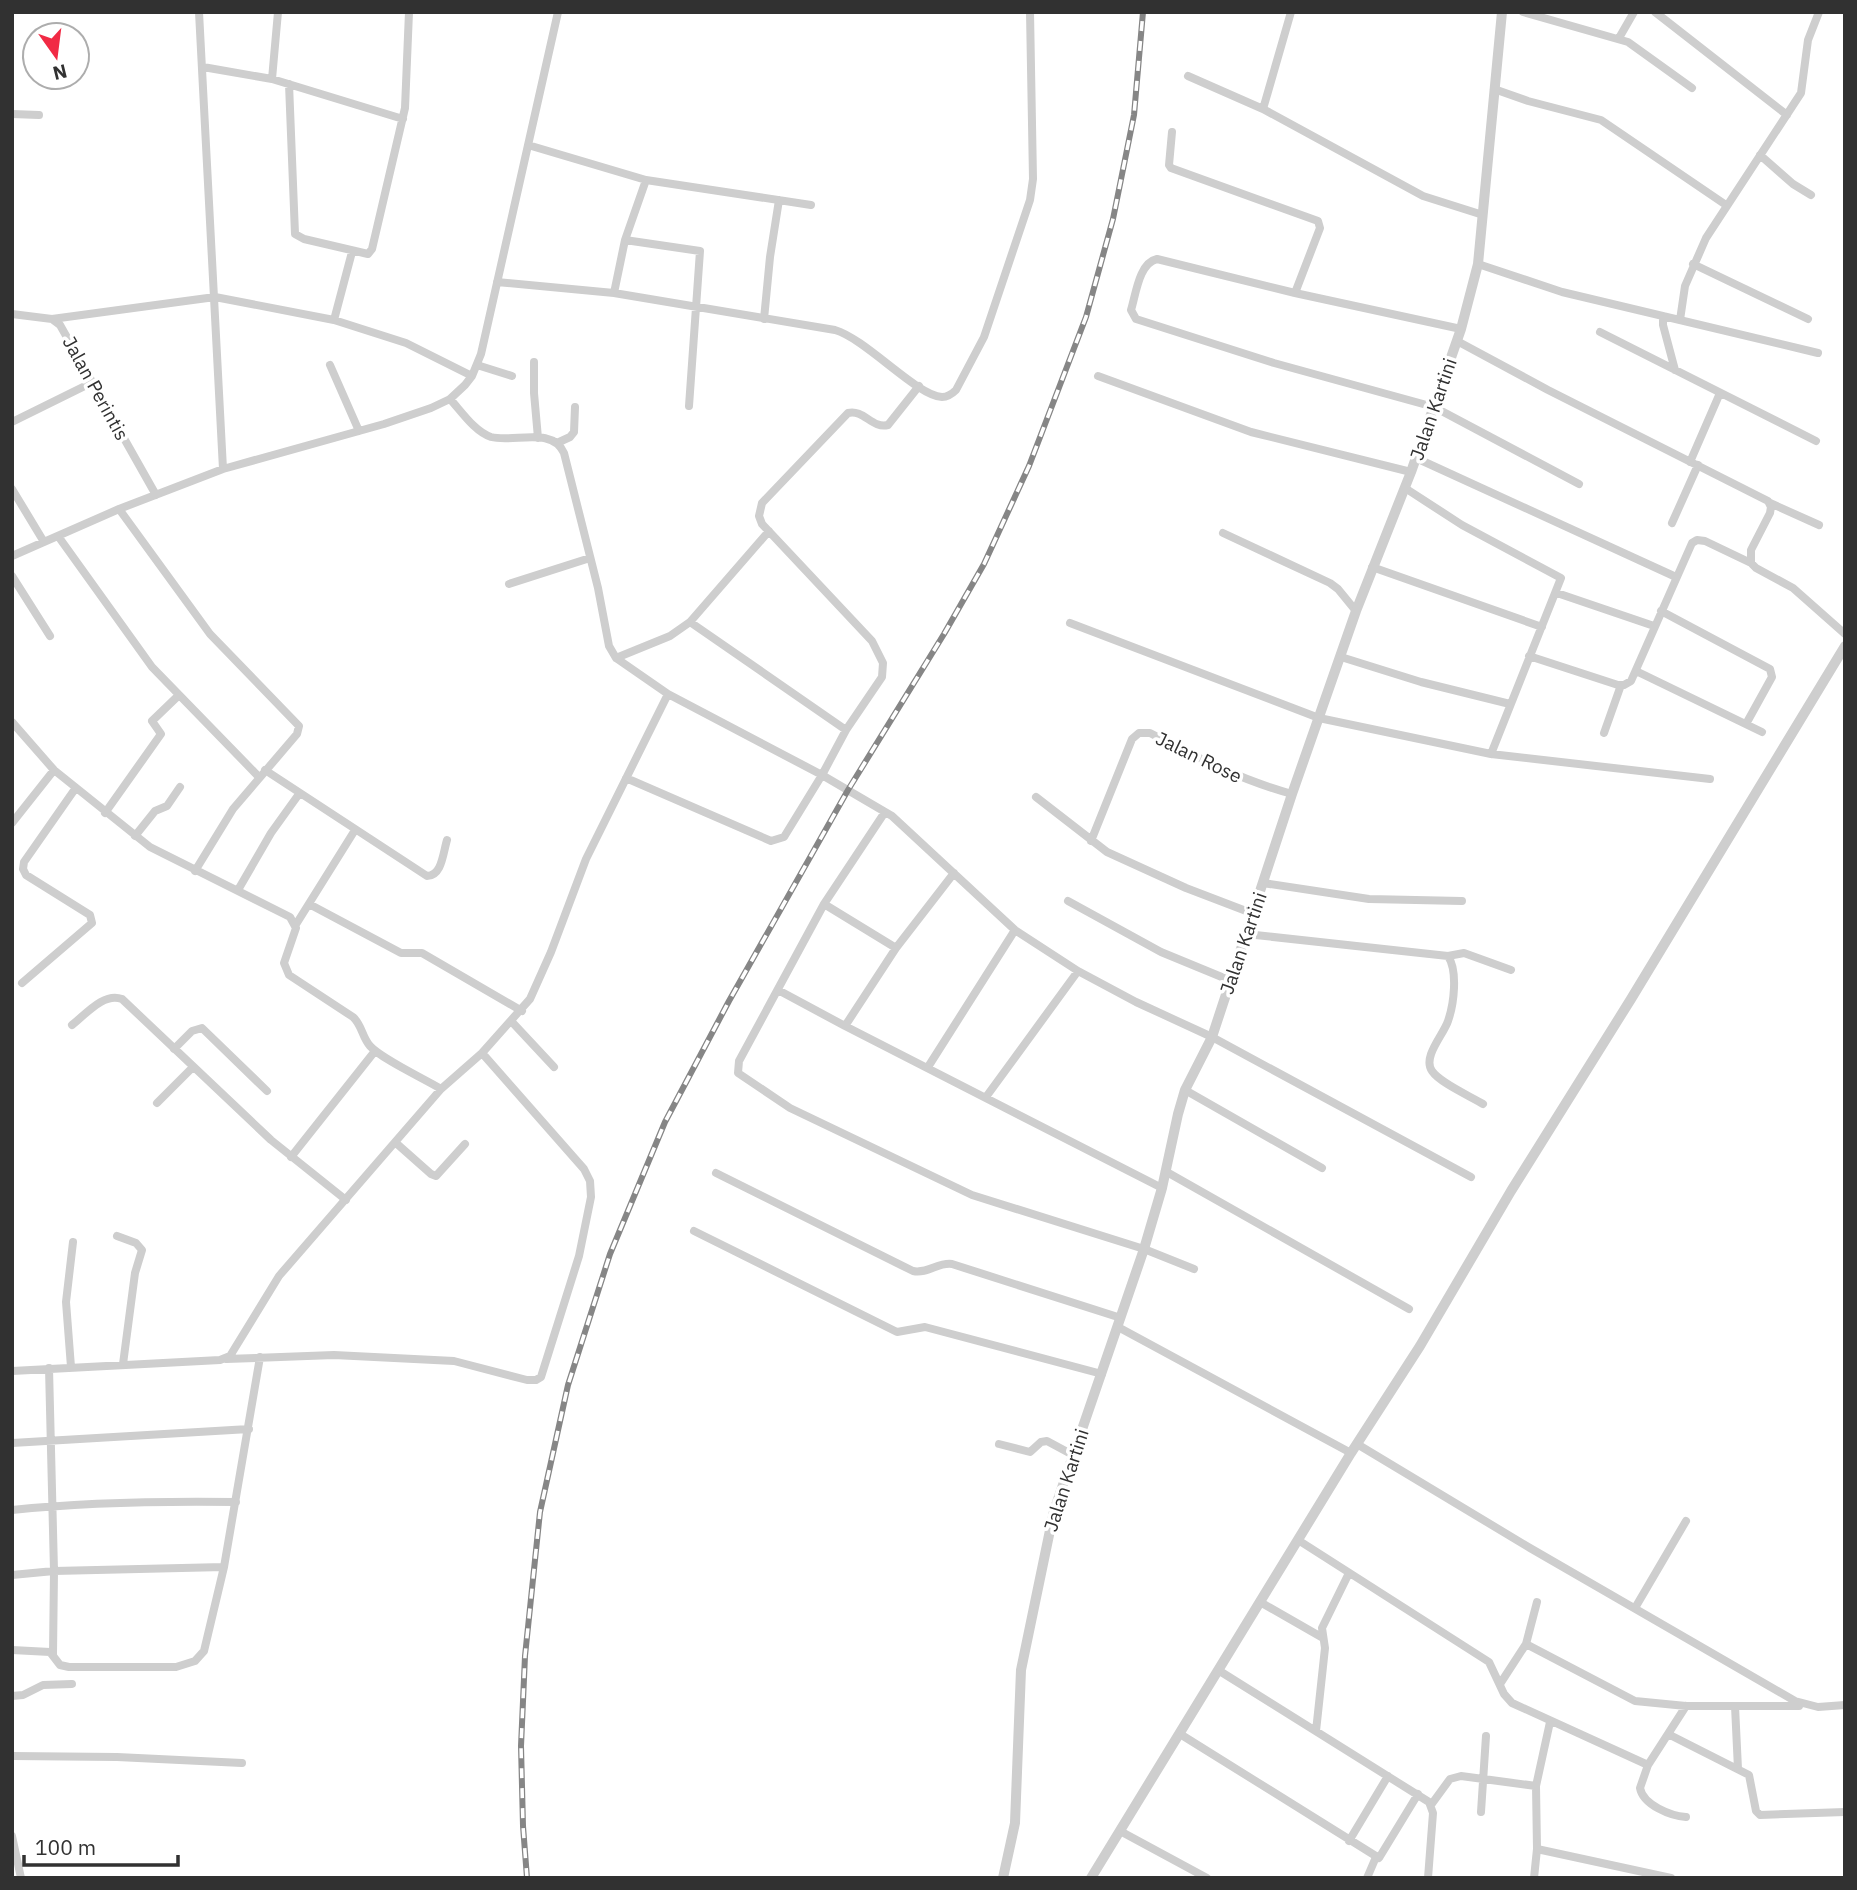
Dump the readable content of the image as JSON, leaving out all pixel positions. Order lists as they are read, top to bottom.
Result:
{
  "streets": {
    "street": ["Jalan Perintis", "Jalan Kartini", "Jalan Rose"]
  },
  "crossings": [
    ["Jalan Kartini", "Jalan Rose"]
  ],
  "scale_bar": "100 m",
  "north": "bottom"
}
